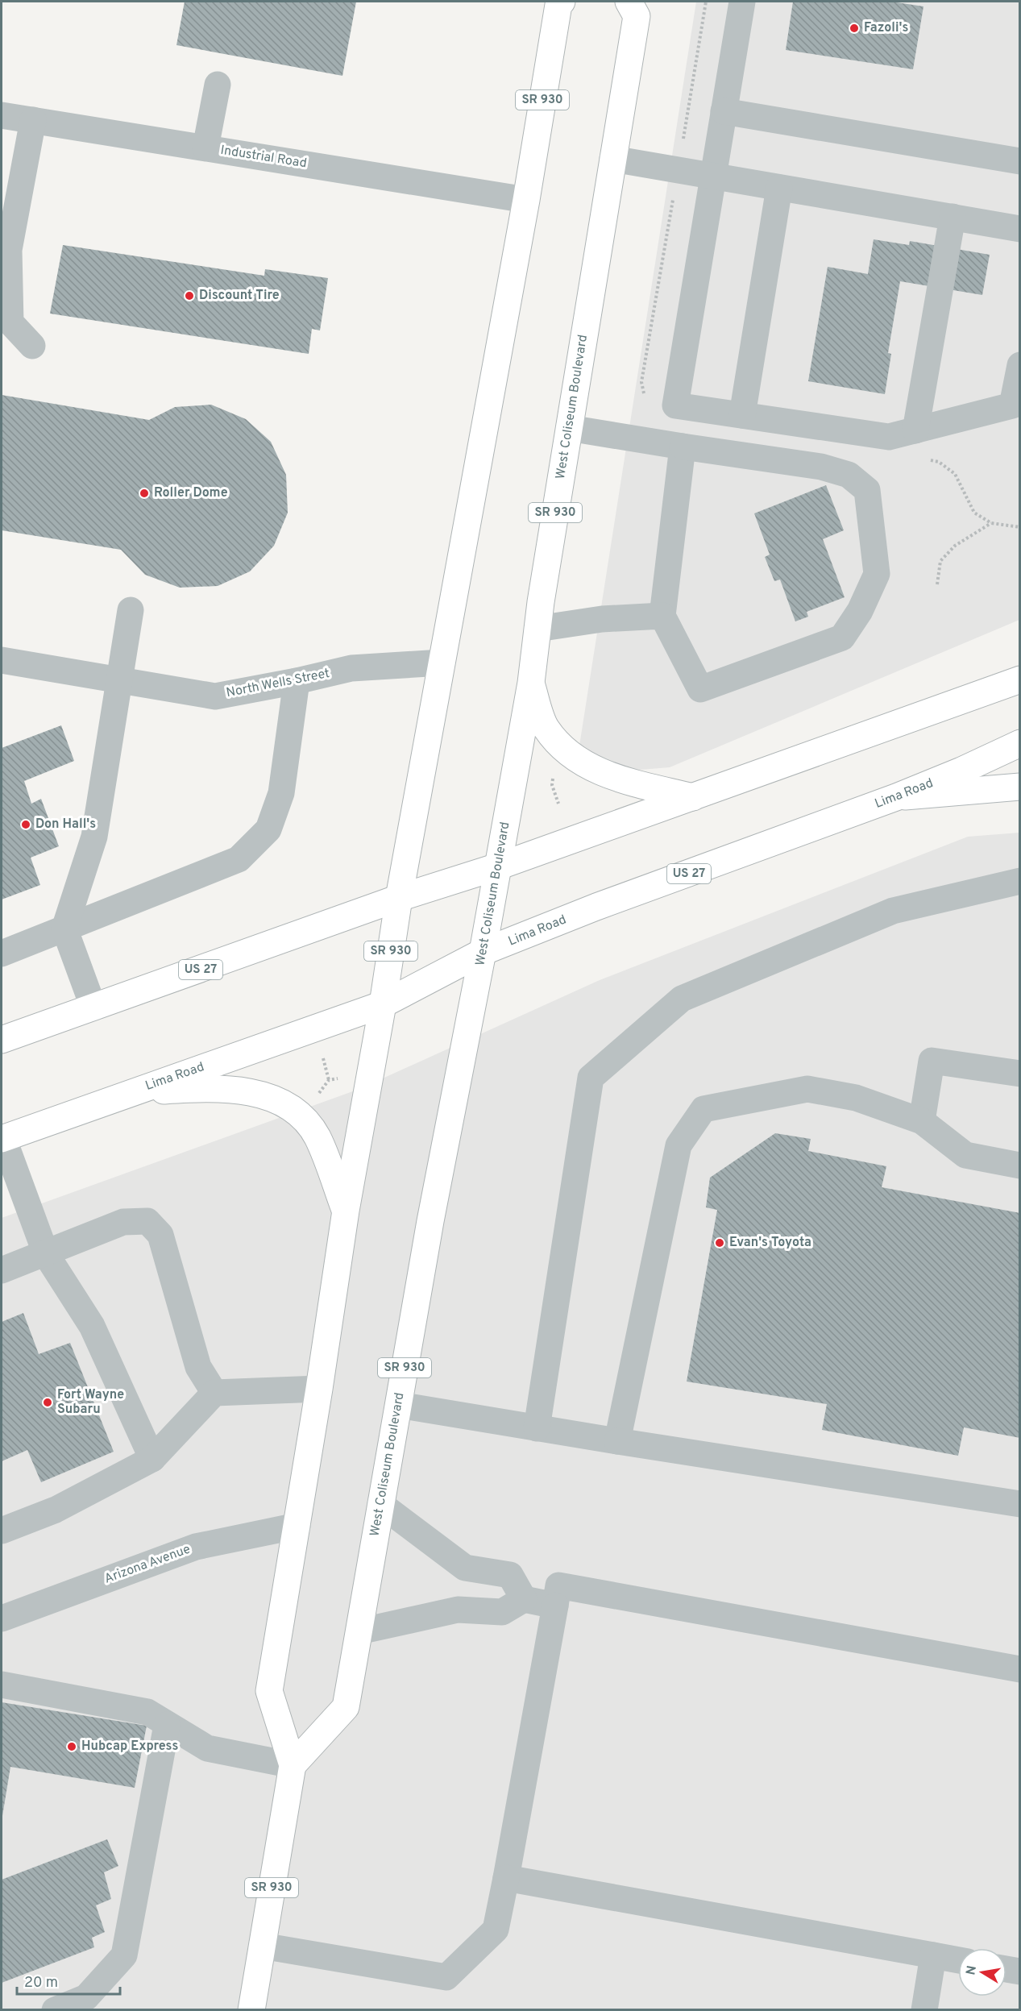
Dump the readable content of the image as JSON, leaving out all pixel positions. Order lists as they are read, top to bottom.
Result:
{
  "streets": {
    "main road": [
      "SR 930",
      "West Coliseum Boulevard",
      "Lima Road",
      "US 27"
    ],
    "street": ["Industrial Road", "North Wells Street", "Arizona Avenue"]
  },
  "crossings": [
    ["SR 930", "Industrial Road"],
    ["SR 930", "West Coliseum Boulevard"],
    ["SR 930", "North Wells Street"],
    ["SR 930", "Lima Road"],
    ["SR 930", "US 27"],
    ["SR 930", "Arizona Avenue"],
    ["West Coliseum Boulevard", "Lima Road"],
    ["West Coliseum Boulevard", "US 27"]
  ],
  "places": [
    "Fazoli's",
    "Discount Tire",
    "Roller Dome",
    "Don Hall's",
    "Evan's Toyota",
    "Fort Wayne Subaru",
    "Hubcap Express"
  ],
  "scale_bar": "20 m",
  "north": "left"
}
